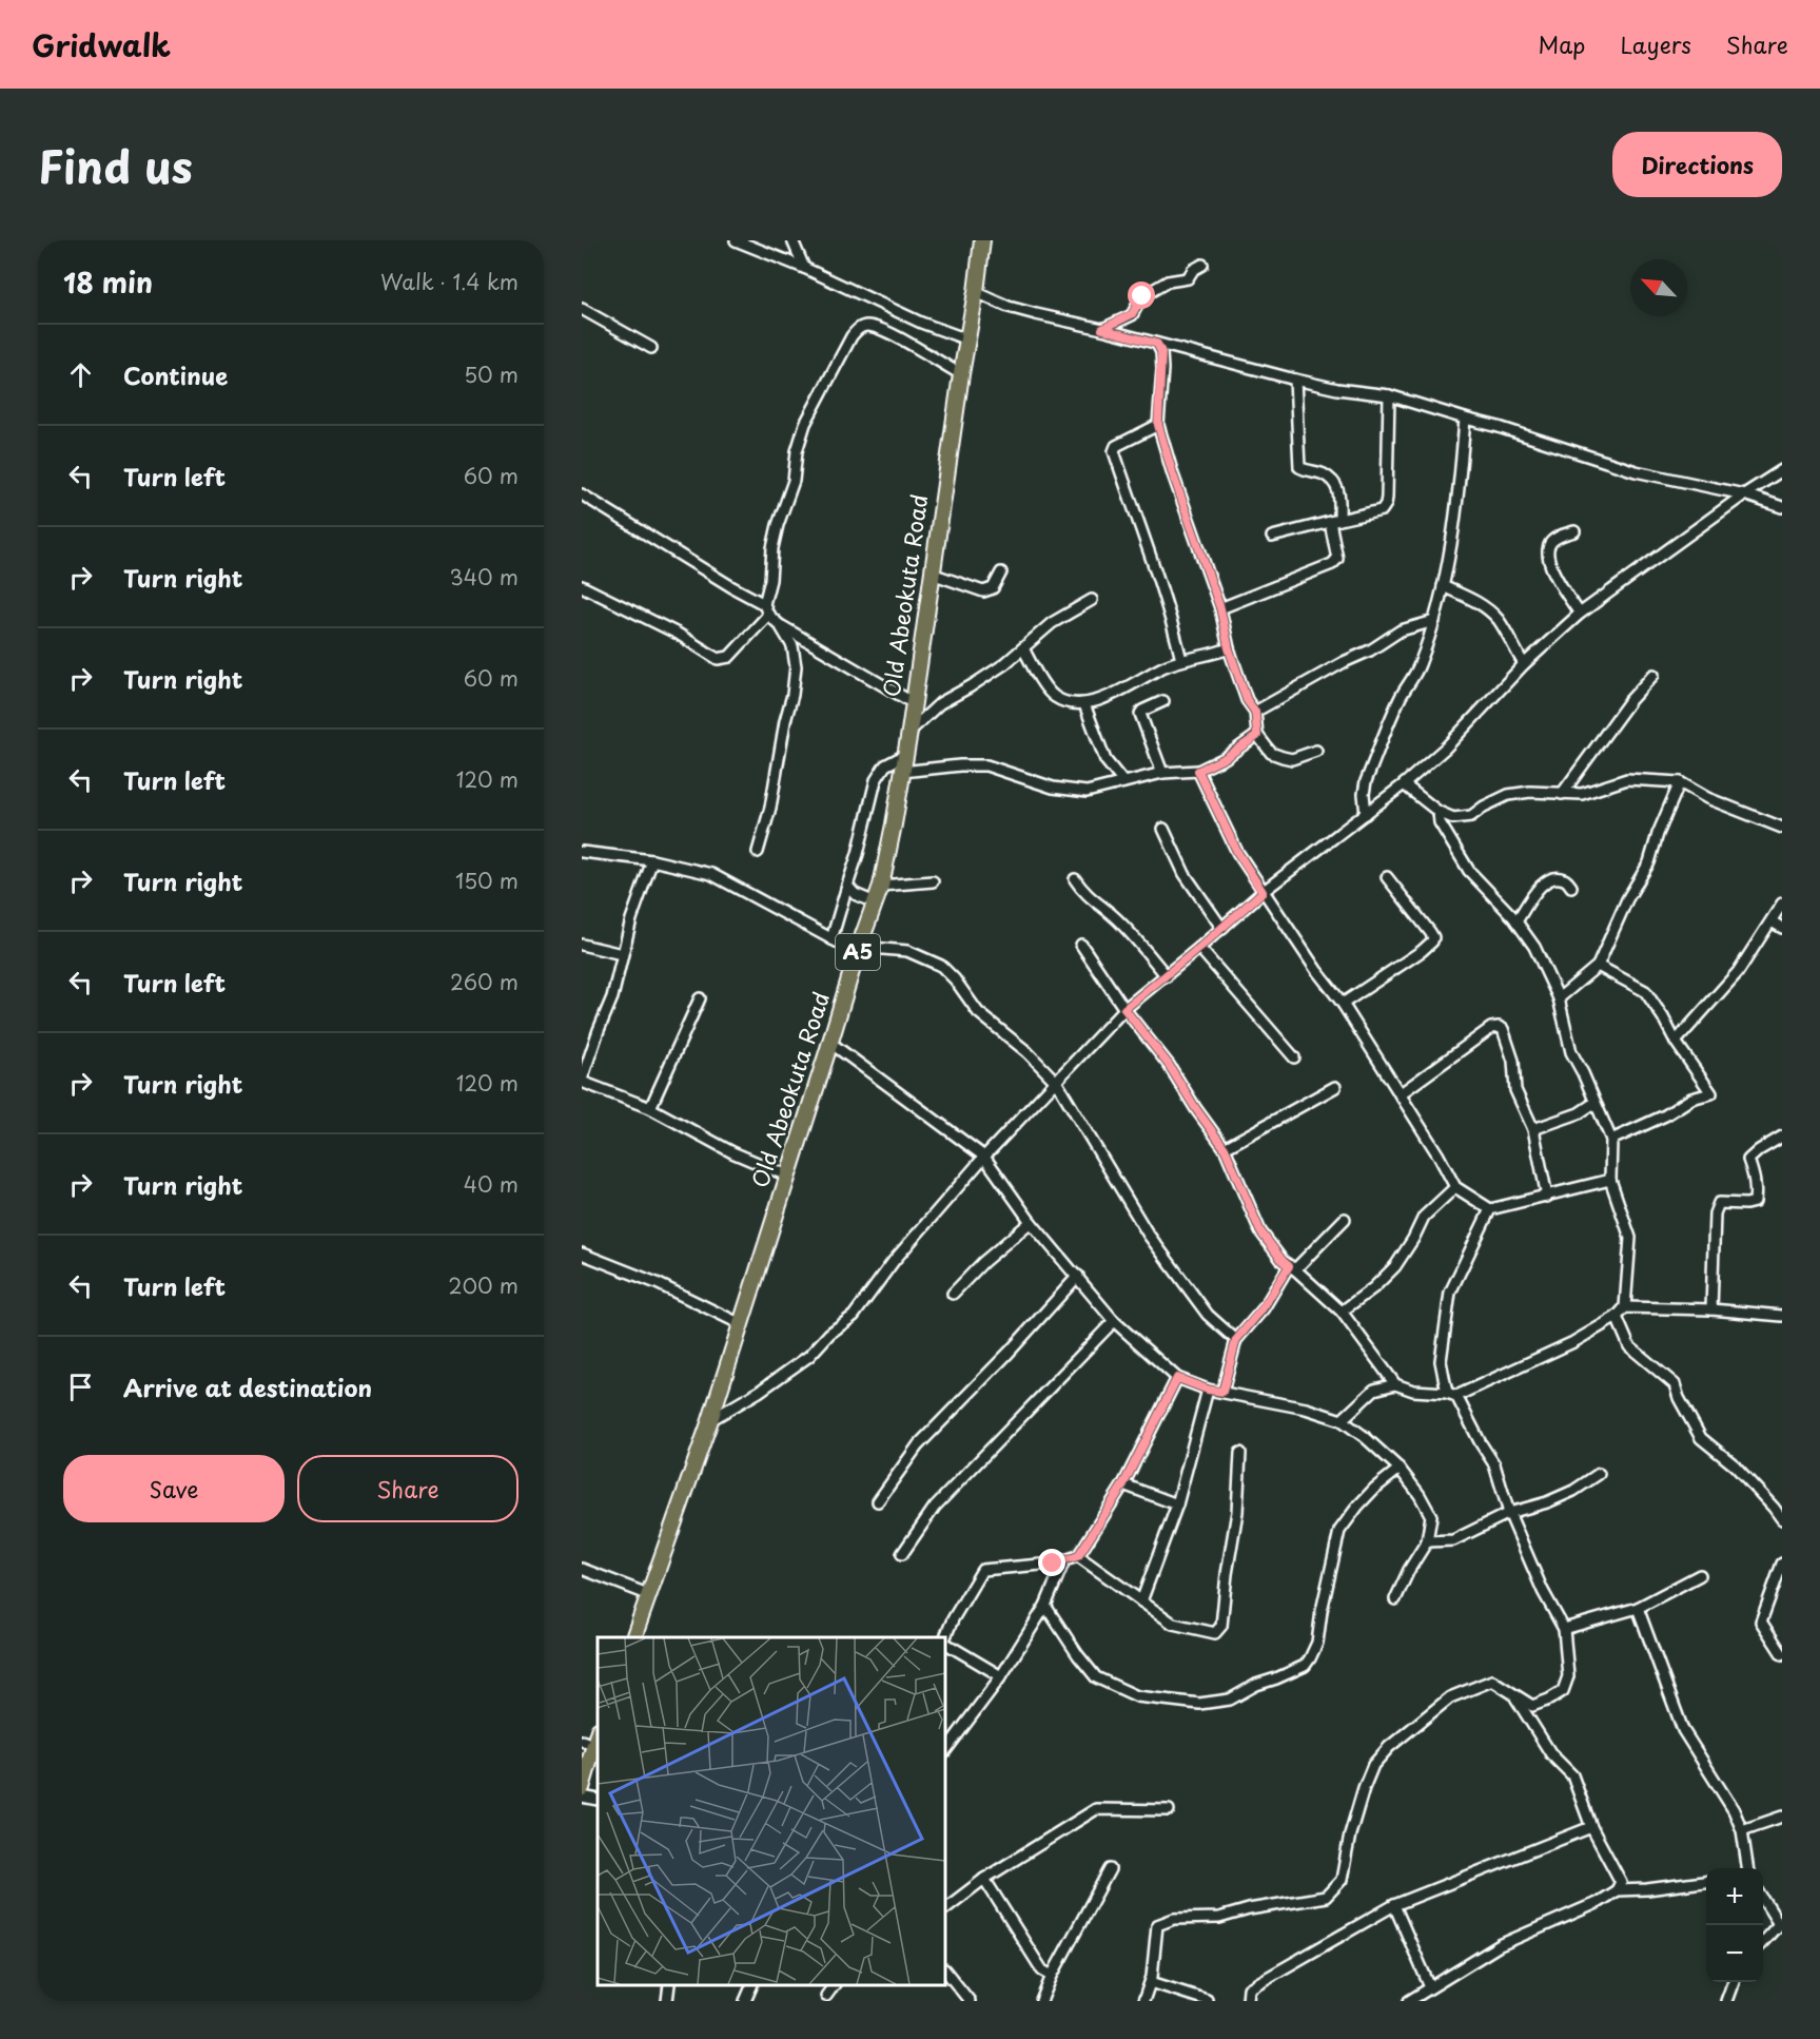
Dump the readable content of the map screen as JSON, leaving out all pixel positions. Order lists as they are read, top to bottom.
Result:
{
  "streets": {
    "highway": ["Old Abeokuta Road", "A5"]
  },
  "north": "top left",
  "page": {
    "header": "Gridwalk",
    "nav": ["Map", "Layers", "Share"],
    "title": "Find us",
    "buttons": [
      "Directions",
      ["Save", "Share"]
    ],
    "heading": ["18 min", "Walk · 1.4 km"],
    "list": [
      ["Continue", "50 m"],
      ["Turn left", "60 m"],
      ["Turn right", "340 m"],
      ["Turn right", "60 m"],
      ["Turn left", "120 m"],
      ["Turn right", "150 m"],
      ["Turn left", "260 m"],
      ["Turn right", "120 m"],
      ["Turn right", "40 m"],
      ["Turn left", "200 m"],
      "Arrive at destination"
    ],
    "map_buttons": ["+", "−"]
  }
}
